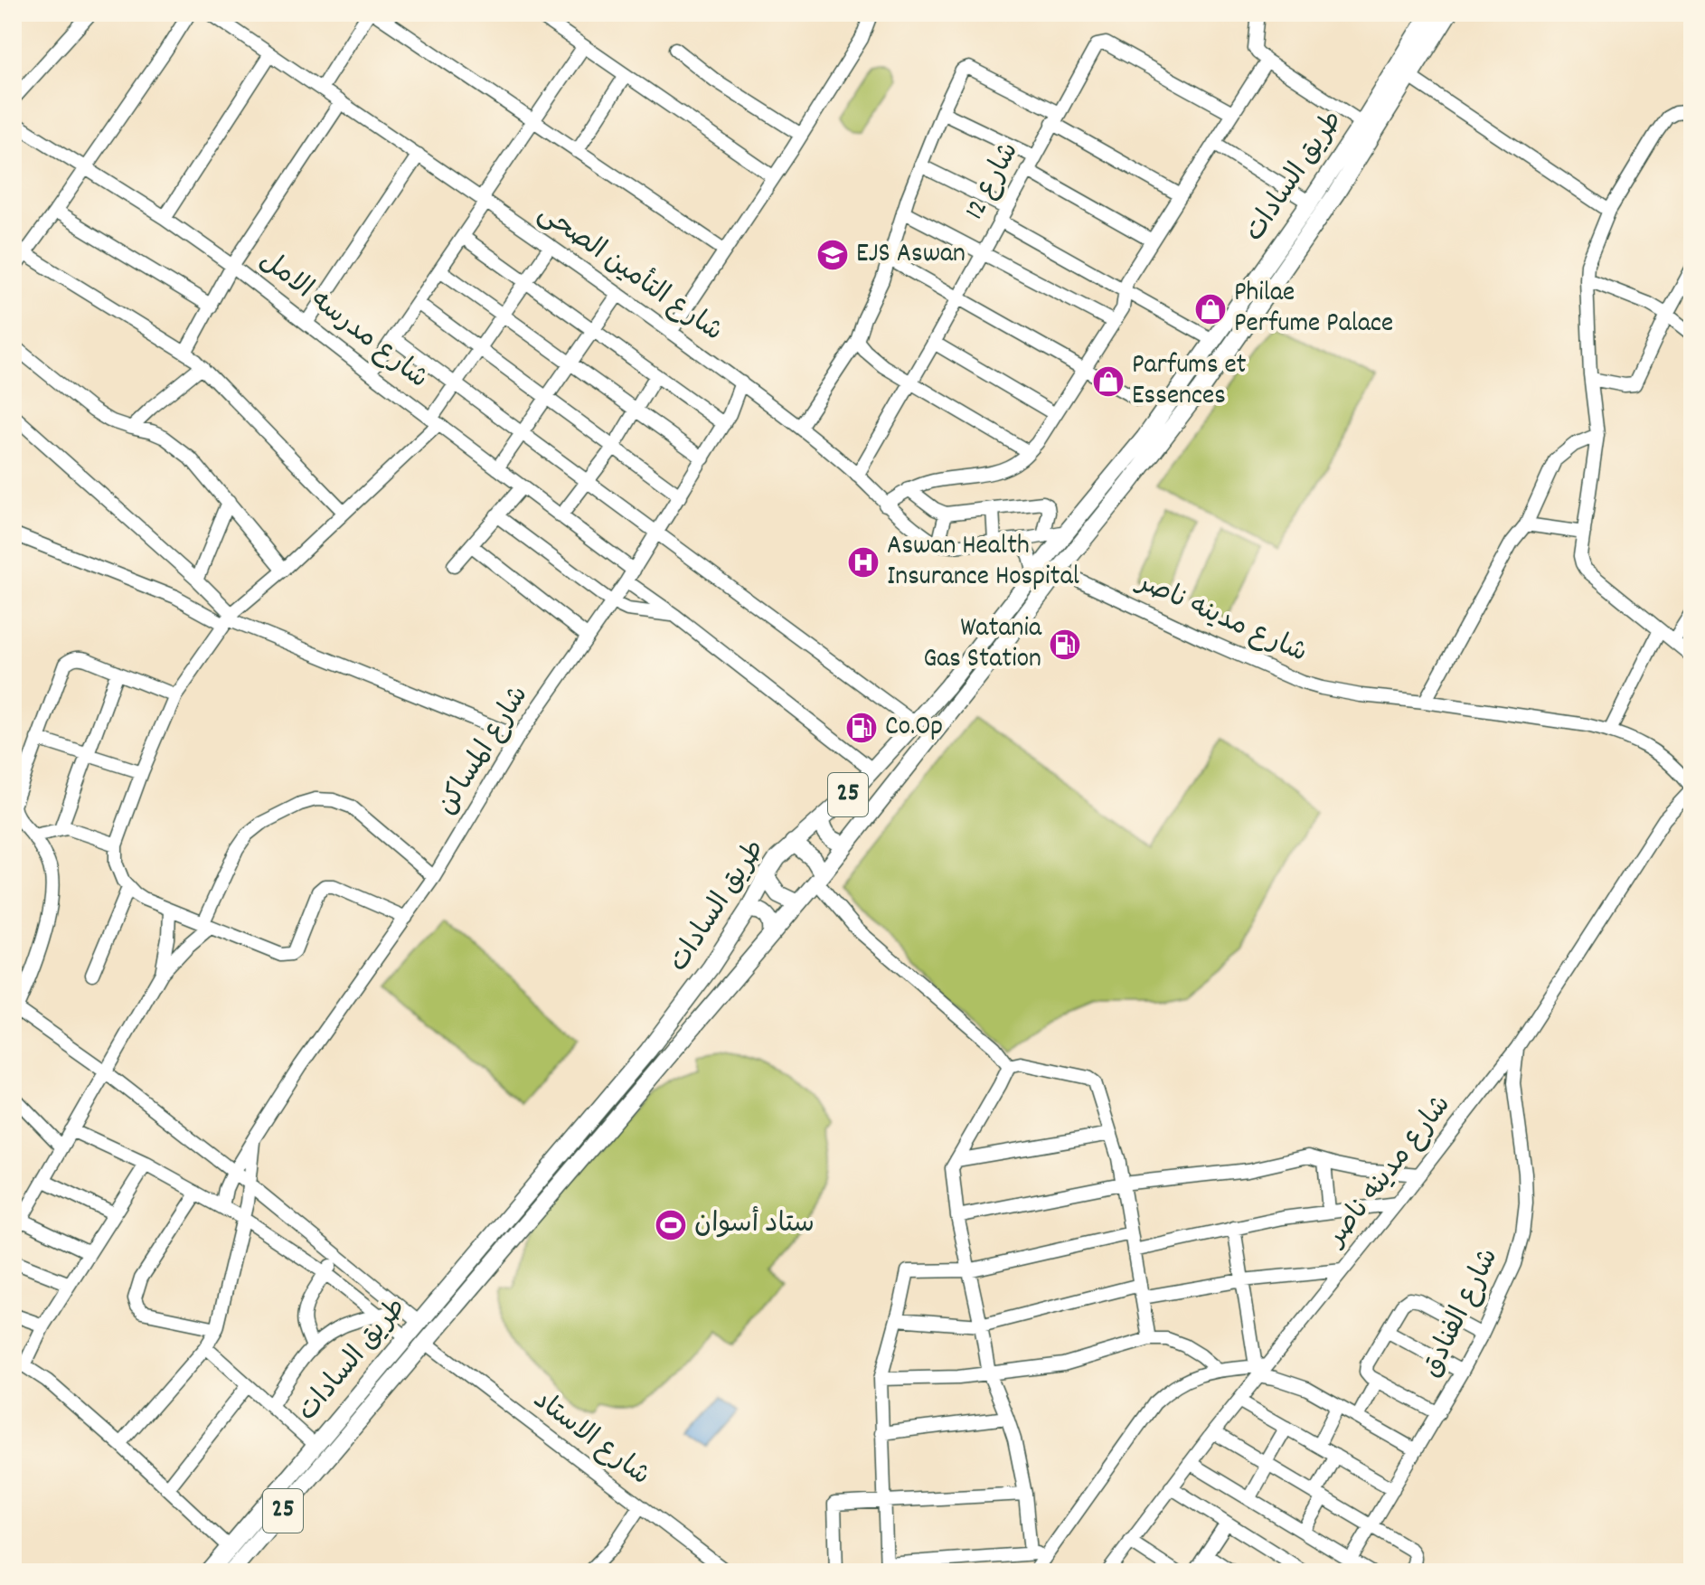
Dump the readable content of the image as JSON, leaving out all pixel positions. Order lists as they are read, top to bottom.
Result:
{
  "streets": {
    "main road": ["طريق السادات", "25"],
    "street": [
      "شارع 12",
      "شارع التأمين الصحى",
      "شارع مدرسه الامل",
      "شارع مدينه ناصر",
      "شارع المساكن",
      "شارع الفنادق",
      "شارع الاستاد"
    ]
  },
  "crossings": [
    ["طريق السادات", "شارع مدرسه الامل"],
    ["طريق السادات", "شارع مدينه ناصر"],
    ["طريق السادات", "شارع الاستاد"],
    ["شارع 12", "شارع التأمين الصحى"],
    ["شارع التأمين الصحى", "شارع المساكن"],
    ["شارع مدرسه الامل", "شارع المساكن"],
    ["شارع مدينه ناصر", "شارع الفنادق"]
  ],
  "places": {
    "school or university": ["EJS Aswan"],
    "shop": ["Philae Perfume Palace", "Parfums et Essences"],
    "hospital": ["Aswan Health Insurance Hospital"],
    "fuel station": ["Watania Gas Station", "Co.Op"],
    "sports": ["ستاد أسوان"]
  }
}
